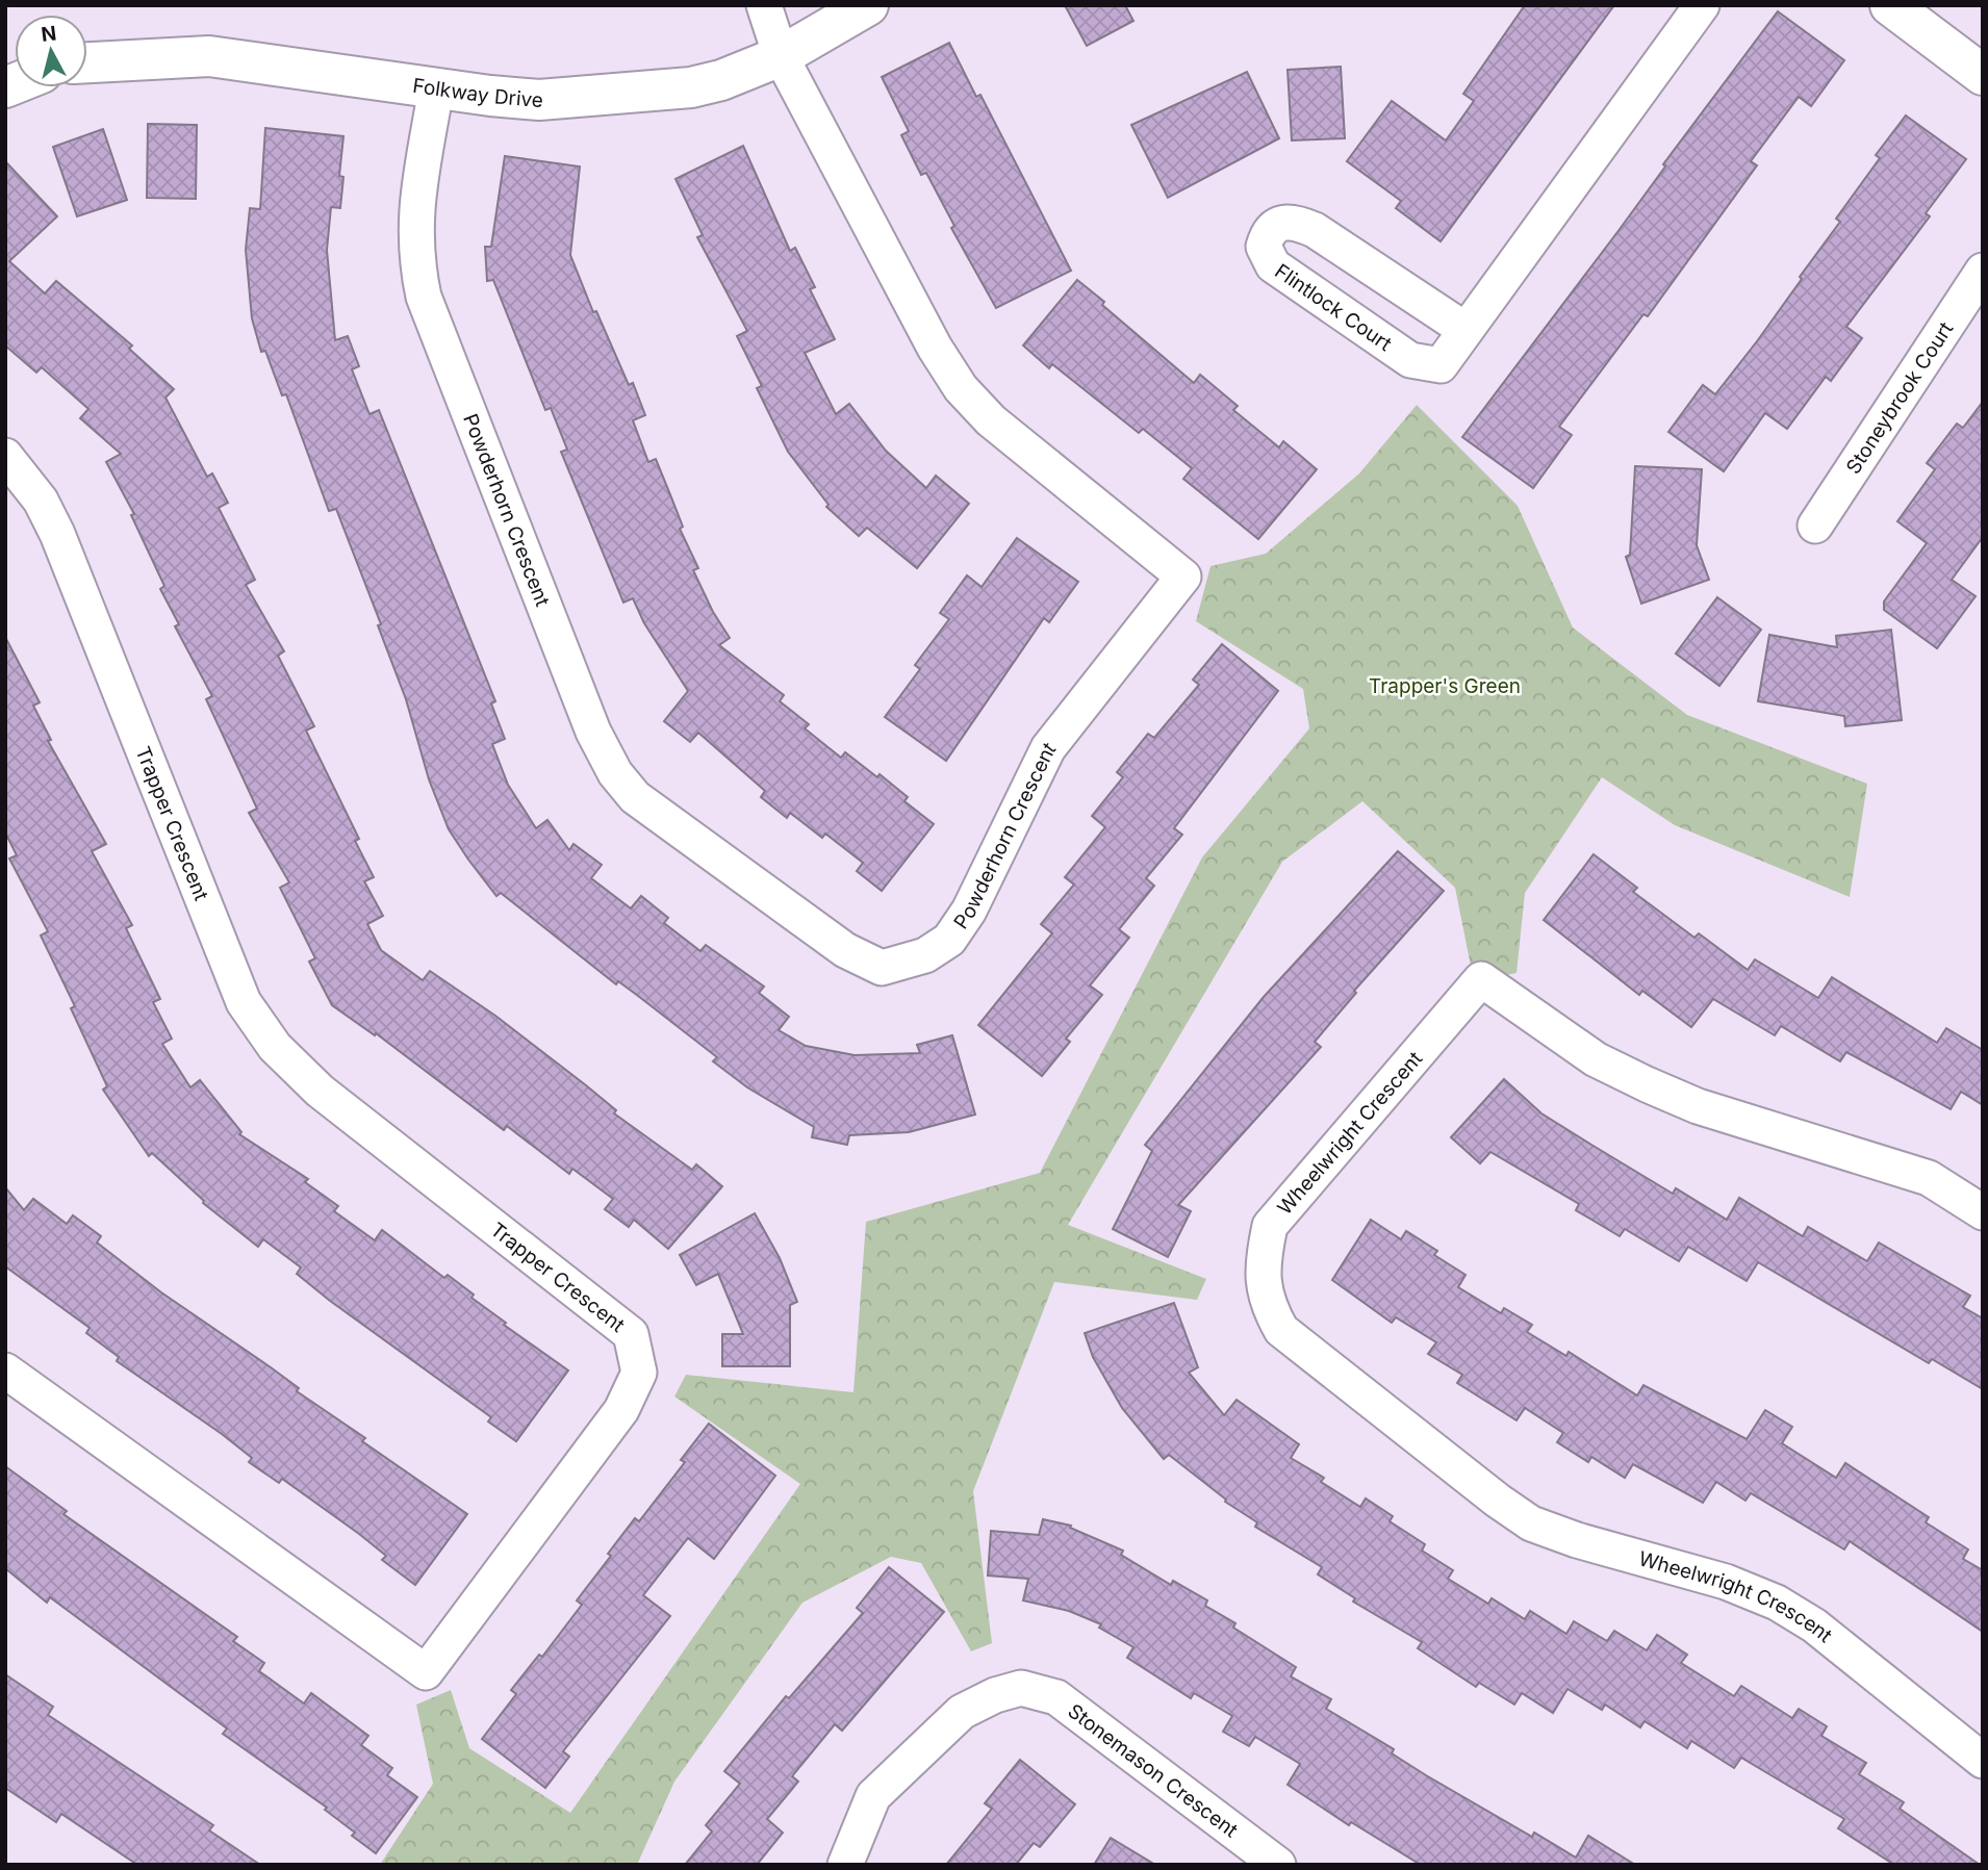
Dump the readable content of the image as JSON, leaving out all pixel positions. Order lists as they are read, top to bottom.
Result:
{
  "streets": {
    "street": [
      "Folkway Drive",
      "Flintlock Court",
      "Stoneybrook Court",
      "Powderhorn Crescent",
      "Trapper Crescent",
      "Wheelwright Crescent",
      "Stonemason Crescent"
    ]
  },
  "crossings": [
    ["Folkway Drive", "Powderhorn Crescent"]
  ],
  "parks": ["Trapper's Green"],
  "north": "top"
}
